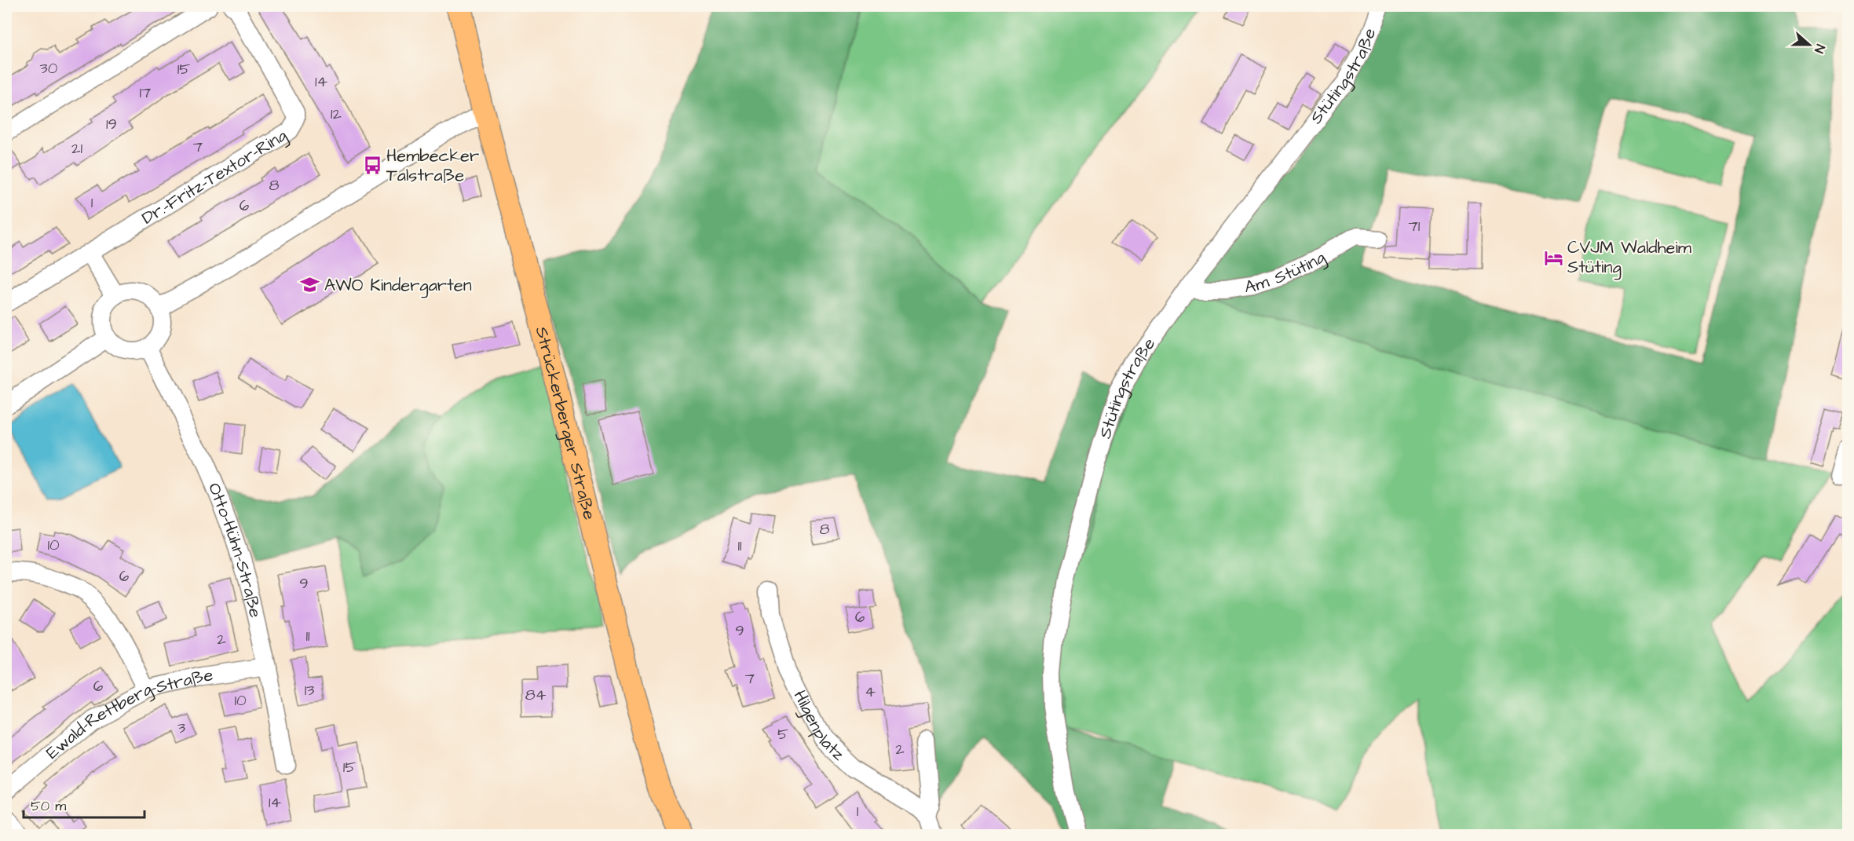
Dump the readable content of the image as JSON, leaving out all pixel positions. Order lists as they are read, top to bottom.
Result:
{
  "streets": {
    "main road": ["Strückerberger Straße"],
    "street": [
      "Stütingstraße",
      "Dr.-Fritz-Textor-Ring",
      "Am Stüting",
      "Otto-Hühn-Straße",
      "Ewald-Rettberg-Straße",
      "Hilgenplatz"
    ]
  },
  "crossings": [
    ["Stütingstraße", "Am Stüting"],
    ["Otto-Hühn-Straße", "Ewald-Rettberg-Straße"]
  ],
  "places": {
    "bus stop": ["Hembecker Talstraße"],
    "hotel": ["CVJM Waldheim Stüting"],
    "school or university": ["AWO Kindergarten"]
  },
  "house_numbers": [
    "30",
    "15",
    "14",
    "17",
    "12",
    "19",
    "7",
    "21",
    "8",
    "1",
    "6",
    "71",
    "8",
    "10",
    "11",
    "6",
    "9",
    "6",
    "9",
    "11",
    "2",
    "7",
    "6",
    "13",
    "4",
    "84",
    "10",
    "3",
    "5",
    "2",
    "15",
    "14",
    "1"
  ],
  "scale_bar": "50 m",
  "north": "right"
}
